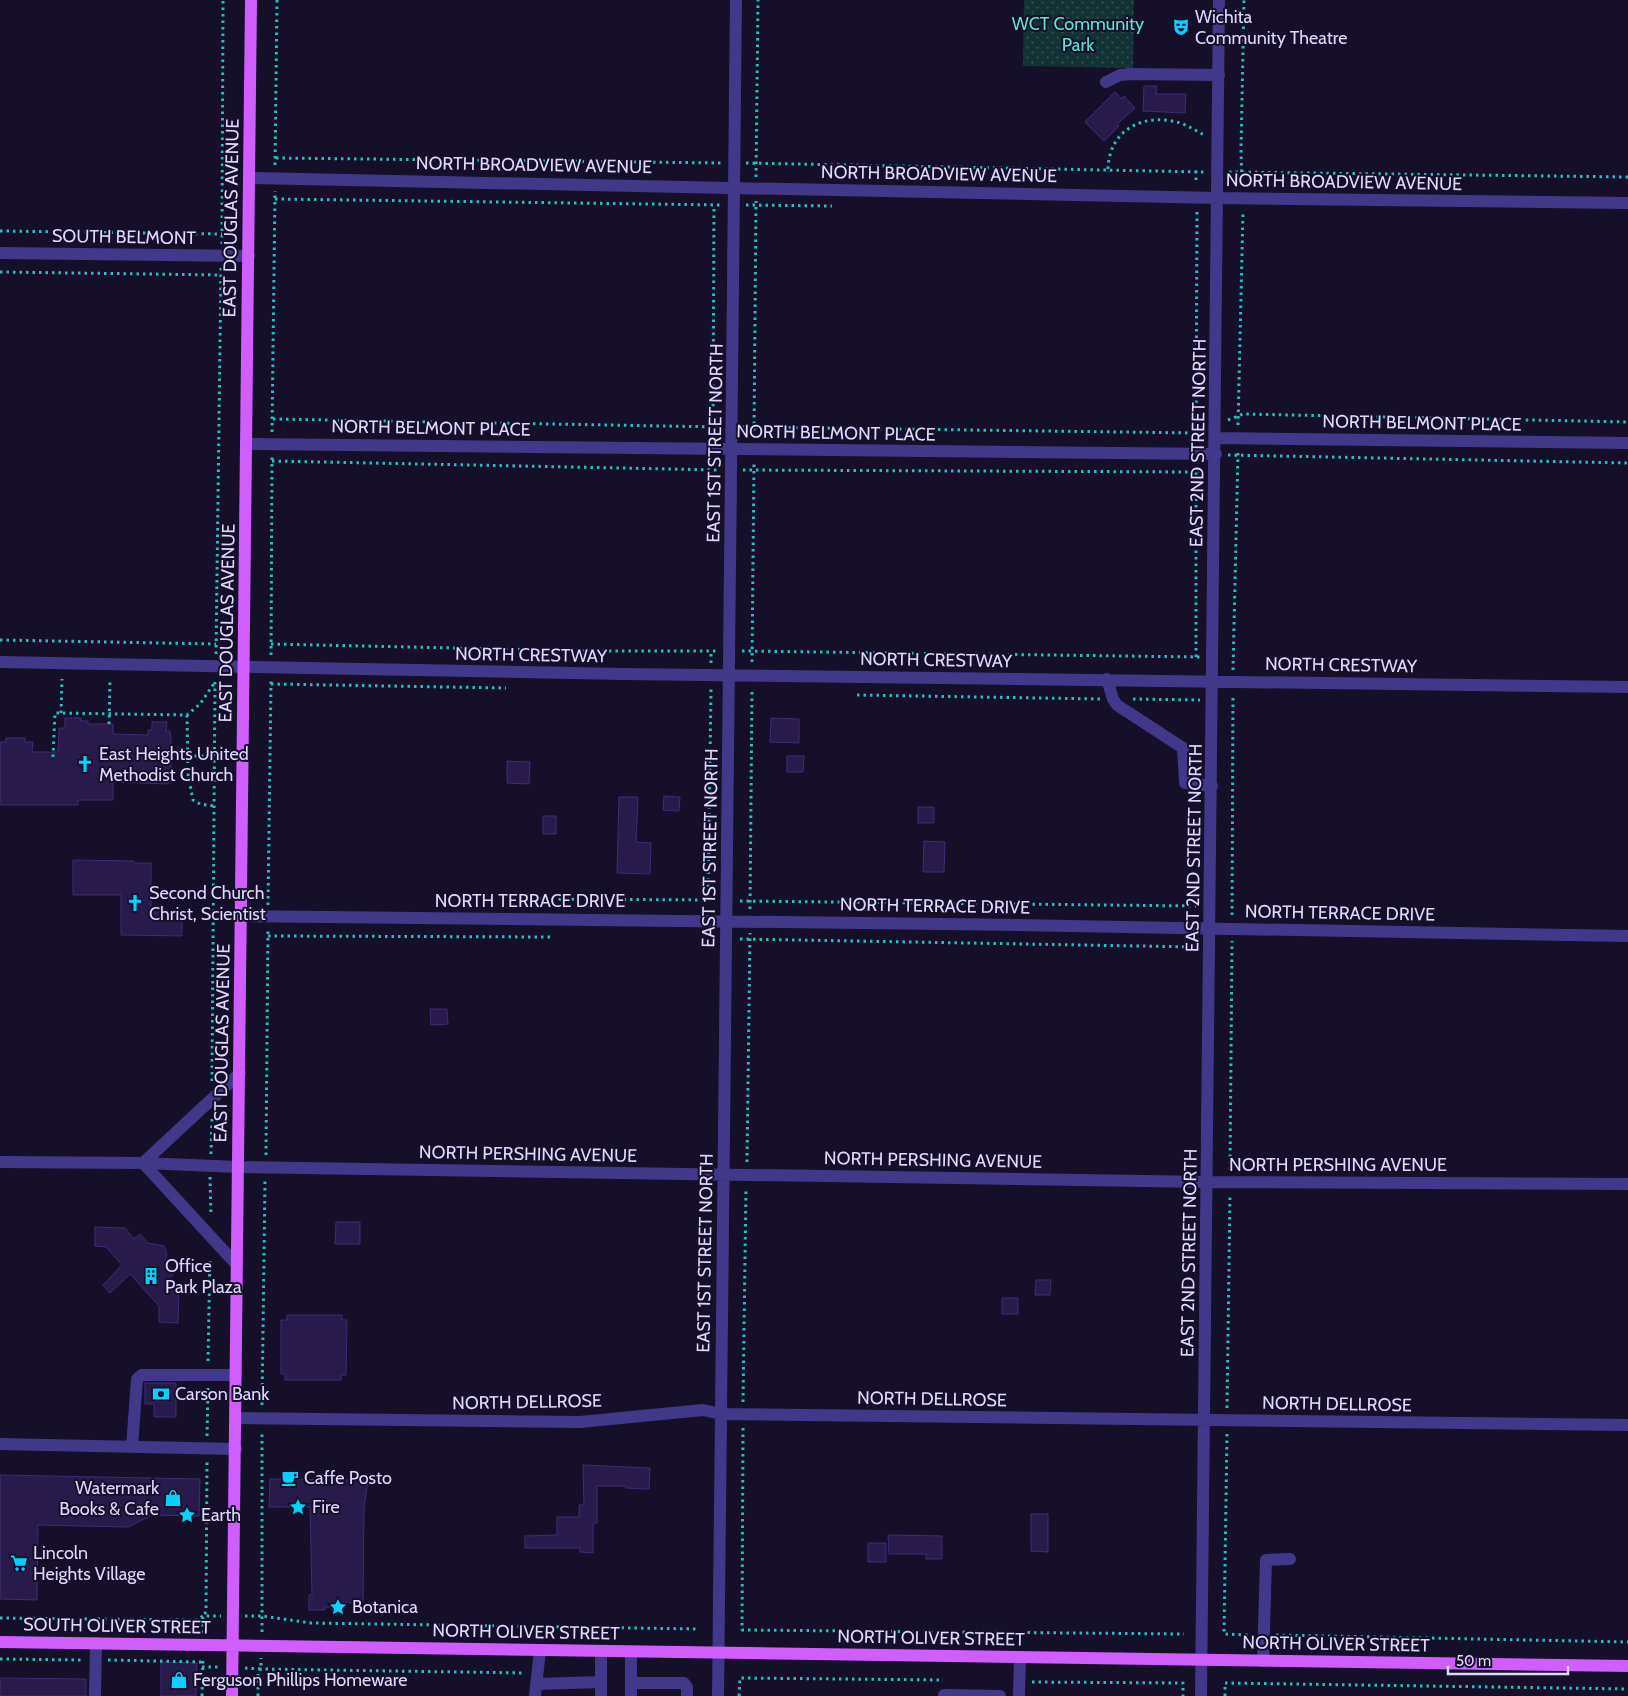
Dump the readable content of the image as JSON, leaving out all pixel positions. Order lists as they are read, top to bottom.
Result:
{
  "streets": {
    "main road": ["EAST DOUGLAS AVENUE", "SOUTH OLIVER STREET", "NORTH OLIVER STREET"],
    "street": [
      "NORTH BROADVIEW AVENUE",
      "SOUTH BELMONT",
      "NORTH BELMONT PLACE",
      "EAST 1ST STREET NORTH",
      "EAST 2ND STREET NORTH",
      "NORTH CRESTWAY",
      "NORTH TERRACE DRIVE",
      "NORTH PERSHING AVENUE",
      "NORTH DELLROSE"
    ]
  },
  "crossings": [
    ["NORTH BROADVIEW AVENUE", "EAST DOUGLAS AVENUE"],
    ["NORTH BROADVIEW AVENUE", "EAST 1ST STREET NORTH"],
    ["NORTH BROADVIEW AVENUE", "EAST 2ND STREET NORTH"],
    ["EAST DOUGLAS AVENUE", "SOUTH BELMONT"],
    ["EAST DOUGLAS AVENUE", "NORTH BELMONT PLACE"],
    ["EAST DOUGLAS AVENUE", "NORTH CRESTWAY"],
    ["EAST DOUGLAS AVENUE", "NORTH TERRACE DRIVE"],
    ["EAST DOUGLAS AVENUE", "NORTH PERSHING AVENUE"],
    ["EAST DOUGLAS AVENUE", "NORTH DELLROSE"],
    ["EAST DOUGLAS AVENUE", "SOUTH OLIVER STREET"],
    ["EAST DOUGLAS AVENUE", "NORTH OLIVER STREET"],
    ["NORTH BELMONT PLACE", "EAST 1ST STREET NORTH"],
    ["NORTH BELMONT PLACE", "EAST 2ND STREET NORTH"],
    ["EAST 1ST STREET NORTH", "NORTH CRESTWAY"],
    ["EAST 1ST STREET NORTH", "NORTH TERRACE DRIVE"],
    ["EAST 1ST STREET NORTH", "NORTH PERSHING AVENUE"],
    ["EAST 1ST STREET NORTH", "NORTH DELLROSE"],
    ["EAST 1ST STREET NORTH", "NORTH OLIVER STREET"],
    ["EAST 2ND STREET NORTH", "NORTH CRESTWAY"],
    ["EAST 2ND STREET NORTH", "NORTH TERRACE DRIVE"],
    ["EAST 2ND STREET NORTH", "NORTH PERSHING AVENUE"],
    ["EAST 2ND STREET NORTH", "NORTH DELLROSE"],
    ["EAST 2ND STREET NORTH", "NORTH OLIVER STREET"],
    ["SOUTH OLIVER STREET", "NORTH OLIVER STREET"]
  ],
  "parks": ["WCT Community Park"],
  "places": {
    "theatre": ["Wichita Community Theatre"],
    "church": ["East Heights United Methodist Church", "Second Church Christ, Scientist"],
    "building": ["Office Park Plaza"],
    "bank": ["Carson Bank"],
    "cafe": ["Caffe Posto"],
    "shop": ["Watermark Books & Cafe", "Ferguson Phillips Homeware"],
    "place": ["Fire", "Earth", "Botanica"],
    "supermarket": ["Lincoln Heights Village"]
  },
  "scale_bar": "50 m"
}
